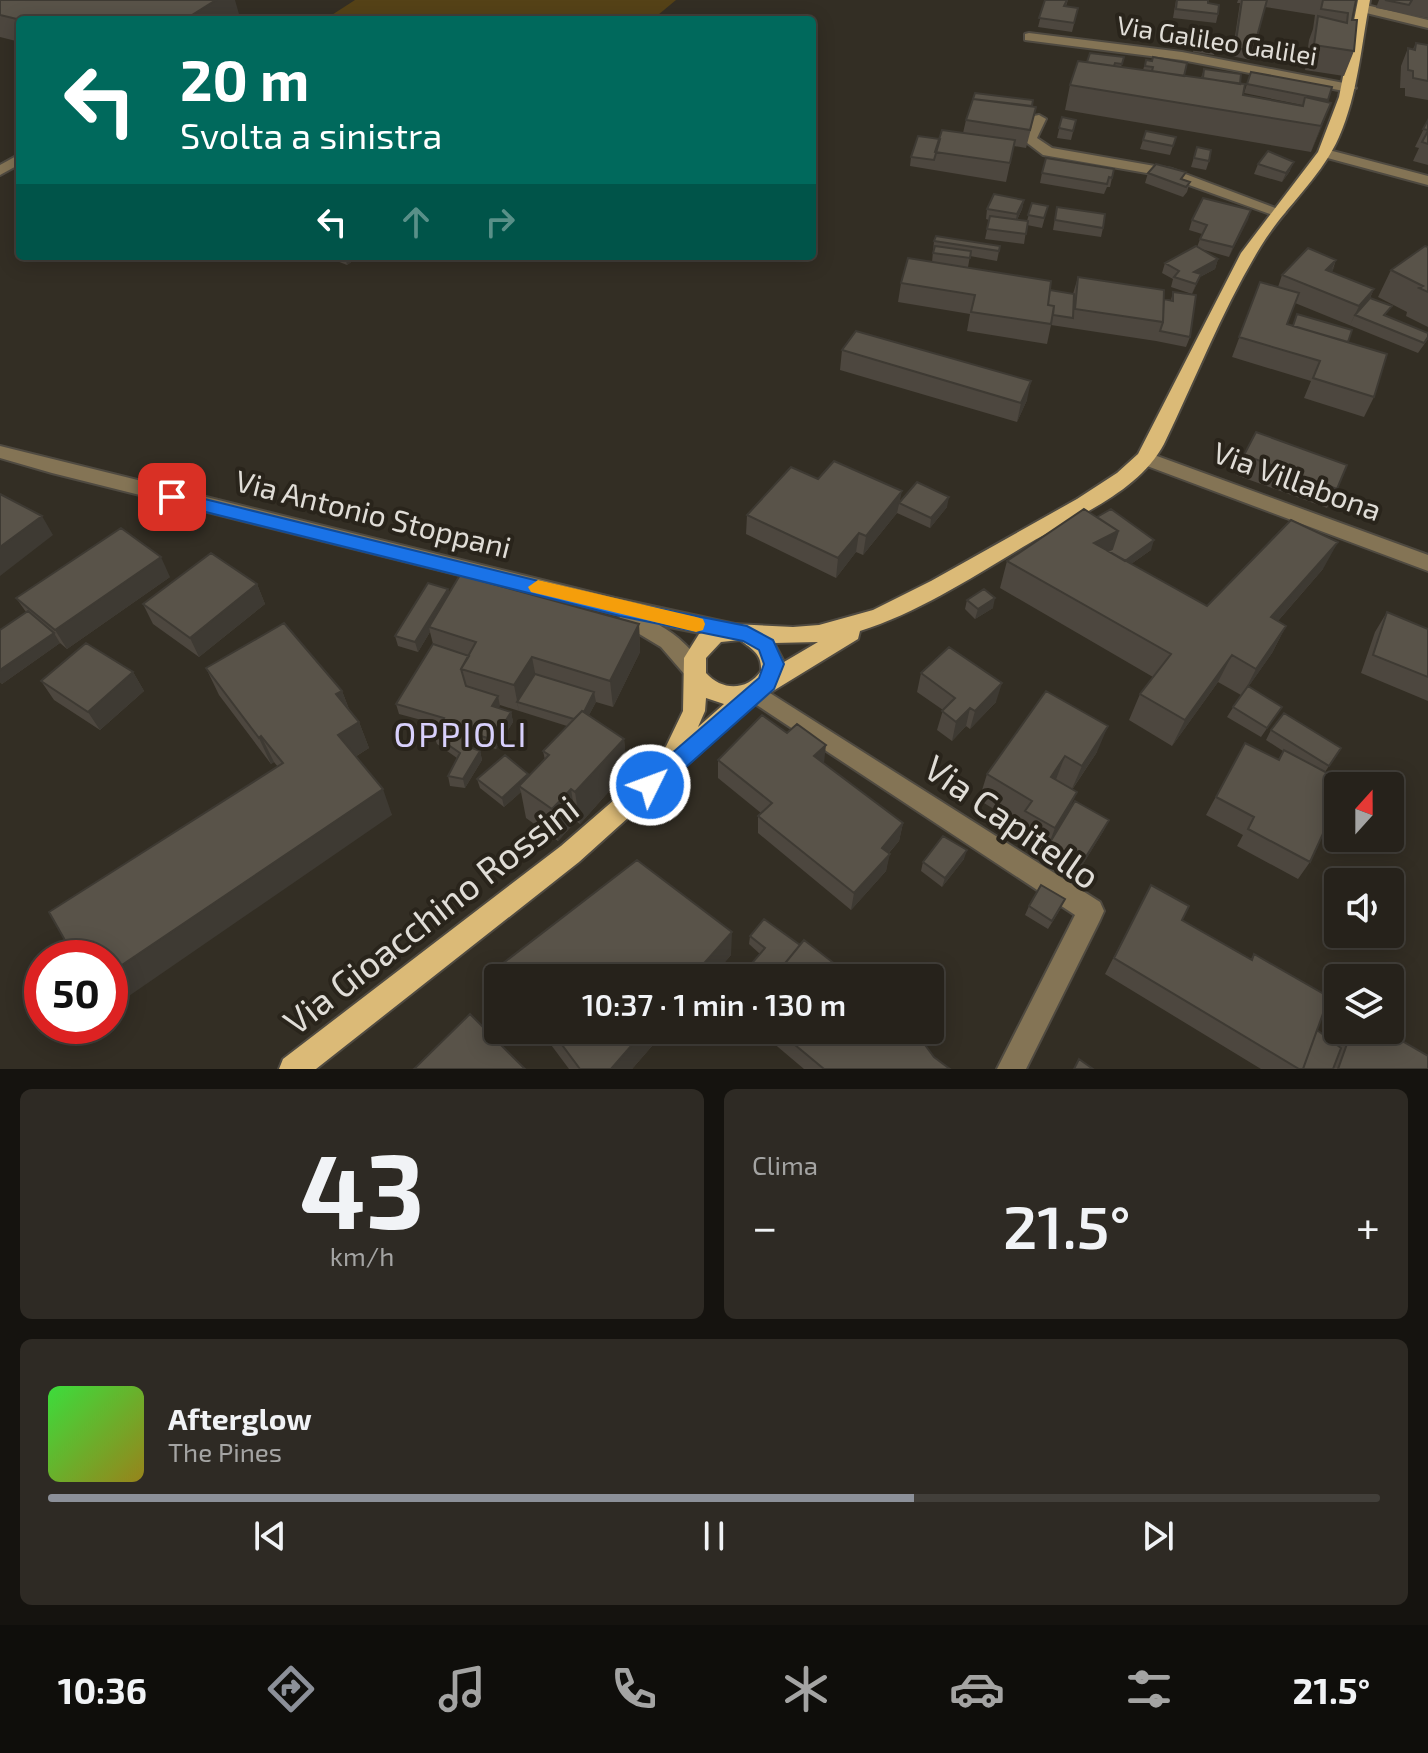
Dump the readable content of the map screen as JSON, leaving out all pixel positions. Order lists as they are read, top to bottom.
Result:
{
  "streets": {
    "main road": ["Via Gioacchino Rossini"],
    "street": [
      "Via Galileo Galilei",
      "Via Villabona",
      "Via Antonio Stoppani",
      "Via Capitello"
    ]
  },
  "districts": ["OPPIOLI"],
  "north": "top",
  "page": {
    "turn": ["20 m", "Svolta a sinistra"],
    "limit": "50",
    "trip": "10:37 · 1 min · 130 m",
    "tile": [
      ["43", "km/h"],
      "Clima"
    ],
    "heat": ["−", "21.5°", "+"],
    "song": ["Afterglow", "The Pines"],
    "tabs": ["10:36", "21.5°"]
  }
}
